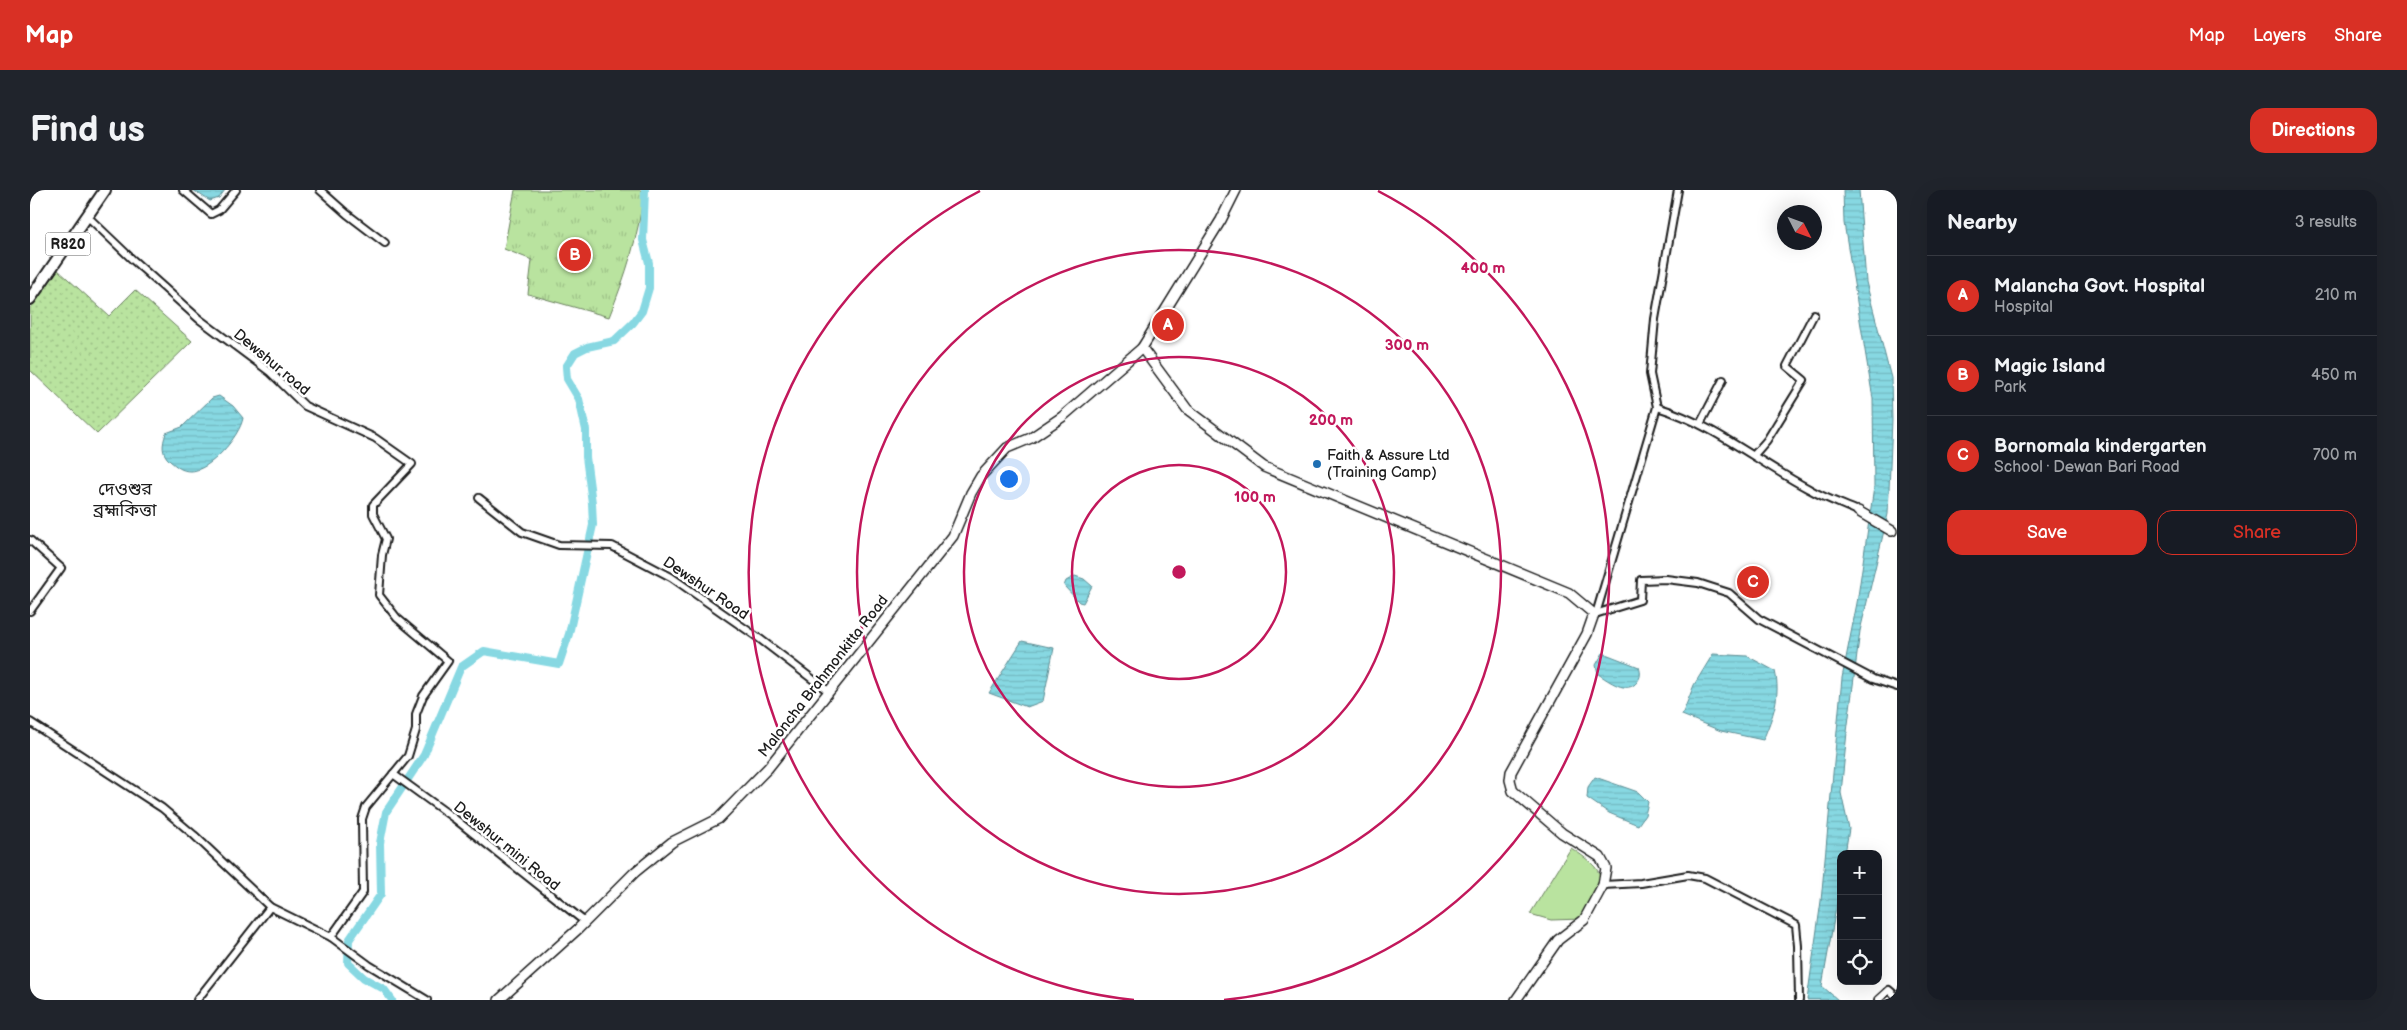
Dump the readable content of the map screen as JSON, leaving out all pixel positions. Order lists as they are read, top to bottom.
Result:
{
  "streets": {
    "main road": ["R820", "Maloncha Brahmonkitta Road"],
    "street": ["Dewshur road", "Dewshur Road", "Dewshur mini Road"]
  },
  "crossings": [
    ["R820", "Dewshur road"],
    ["Dewshur road", "Dewshur mini Road"],
    ["Dewshur Road", "Maloncha Brahmonkitta Road"],
    ["Maloncha Brahmonkitta Road", "Dewshur mini Road"]
  ],
  "districts": ["দেওশুর ব্রহ্মকিত্তা"],
  "places": ["Faith & Assure Ltd (Training Camp)"],
  "north": "bottom right",
  "page": {
    "header": "Map",
    "nav": ["Map", "Layers", "Share"],
    "buttons": [
      "Directions",
      ["Save", "Share"]
    ],
    "title": "Find us",
    "heading": ["Nearby", "3 results"],
    "pins": ["B", "A", "C"],
    "list": [
      {
        "mark": "A",
        "name": "Malancha Govt. Hospital",
        "note": "Hospital",
        "value": "210 m"
      },
      {
        "mark": "B",
        "name": "Magic Island",
        "note": "Park",
        "value": "450 m"
      },
      {
        "mark": "C",
        "name": "Bornomala kindergarten",
        "note": "School · Dewan Bari Road",
        "value": "700 m"
      }
    ],
    "map_buttons": ["+", "−"]
  },
  "rings": [
    "400 m",
    "300 m",
    "200 m",
    "100 m"
  ]
}
